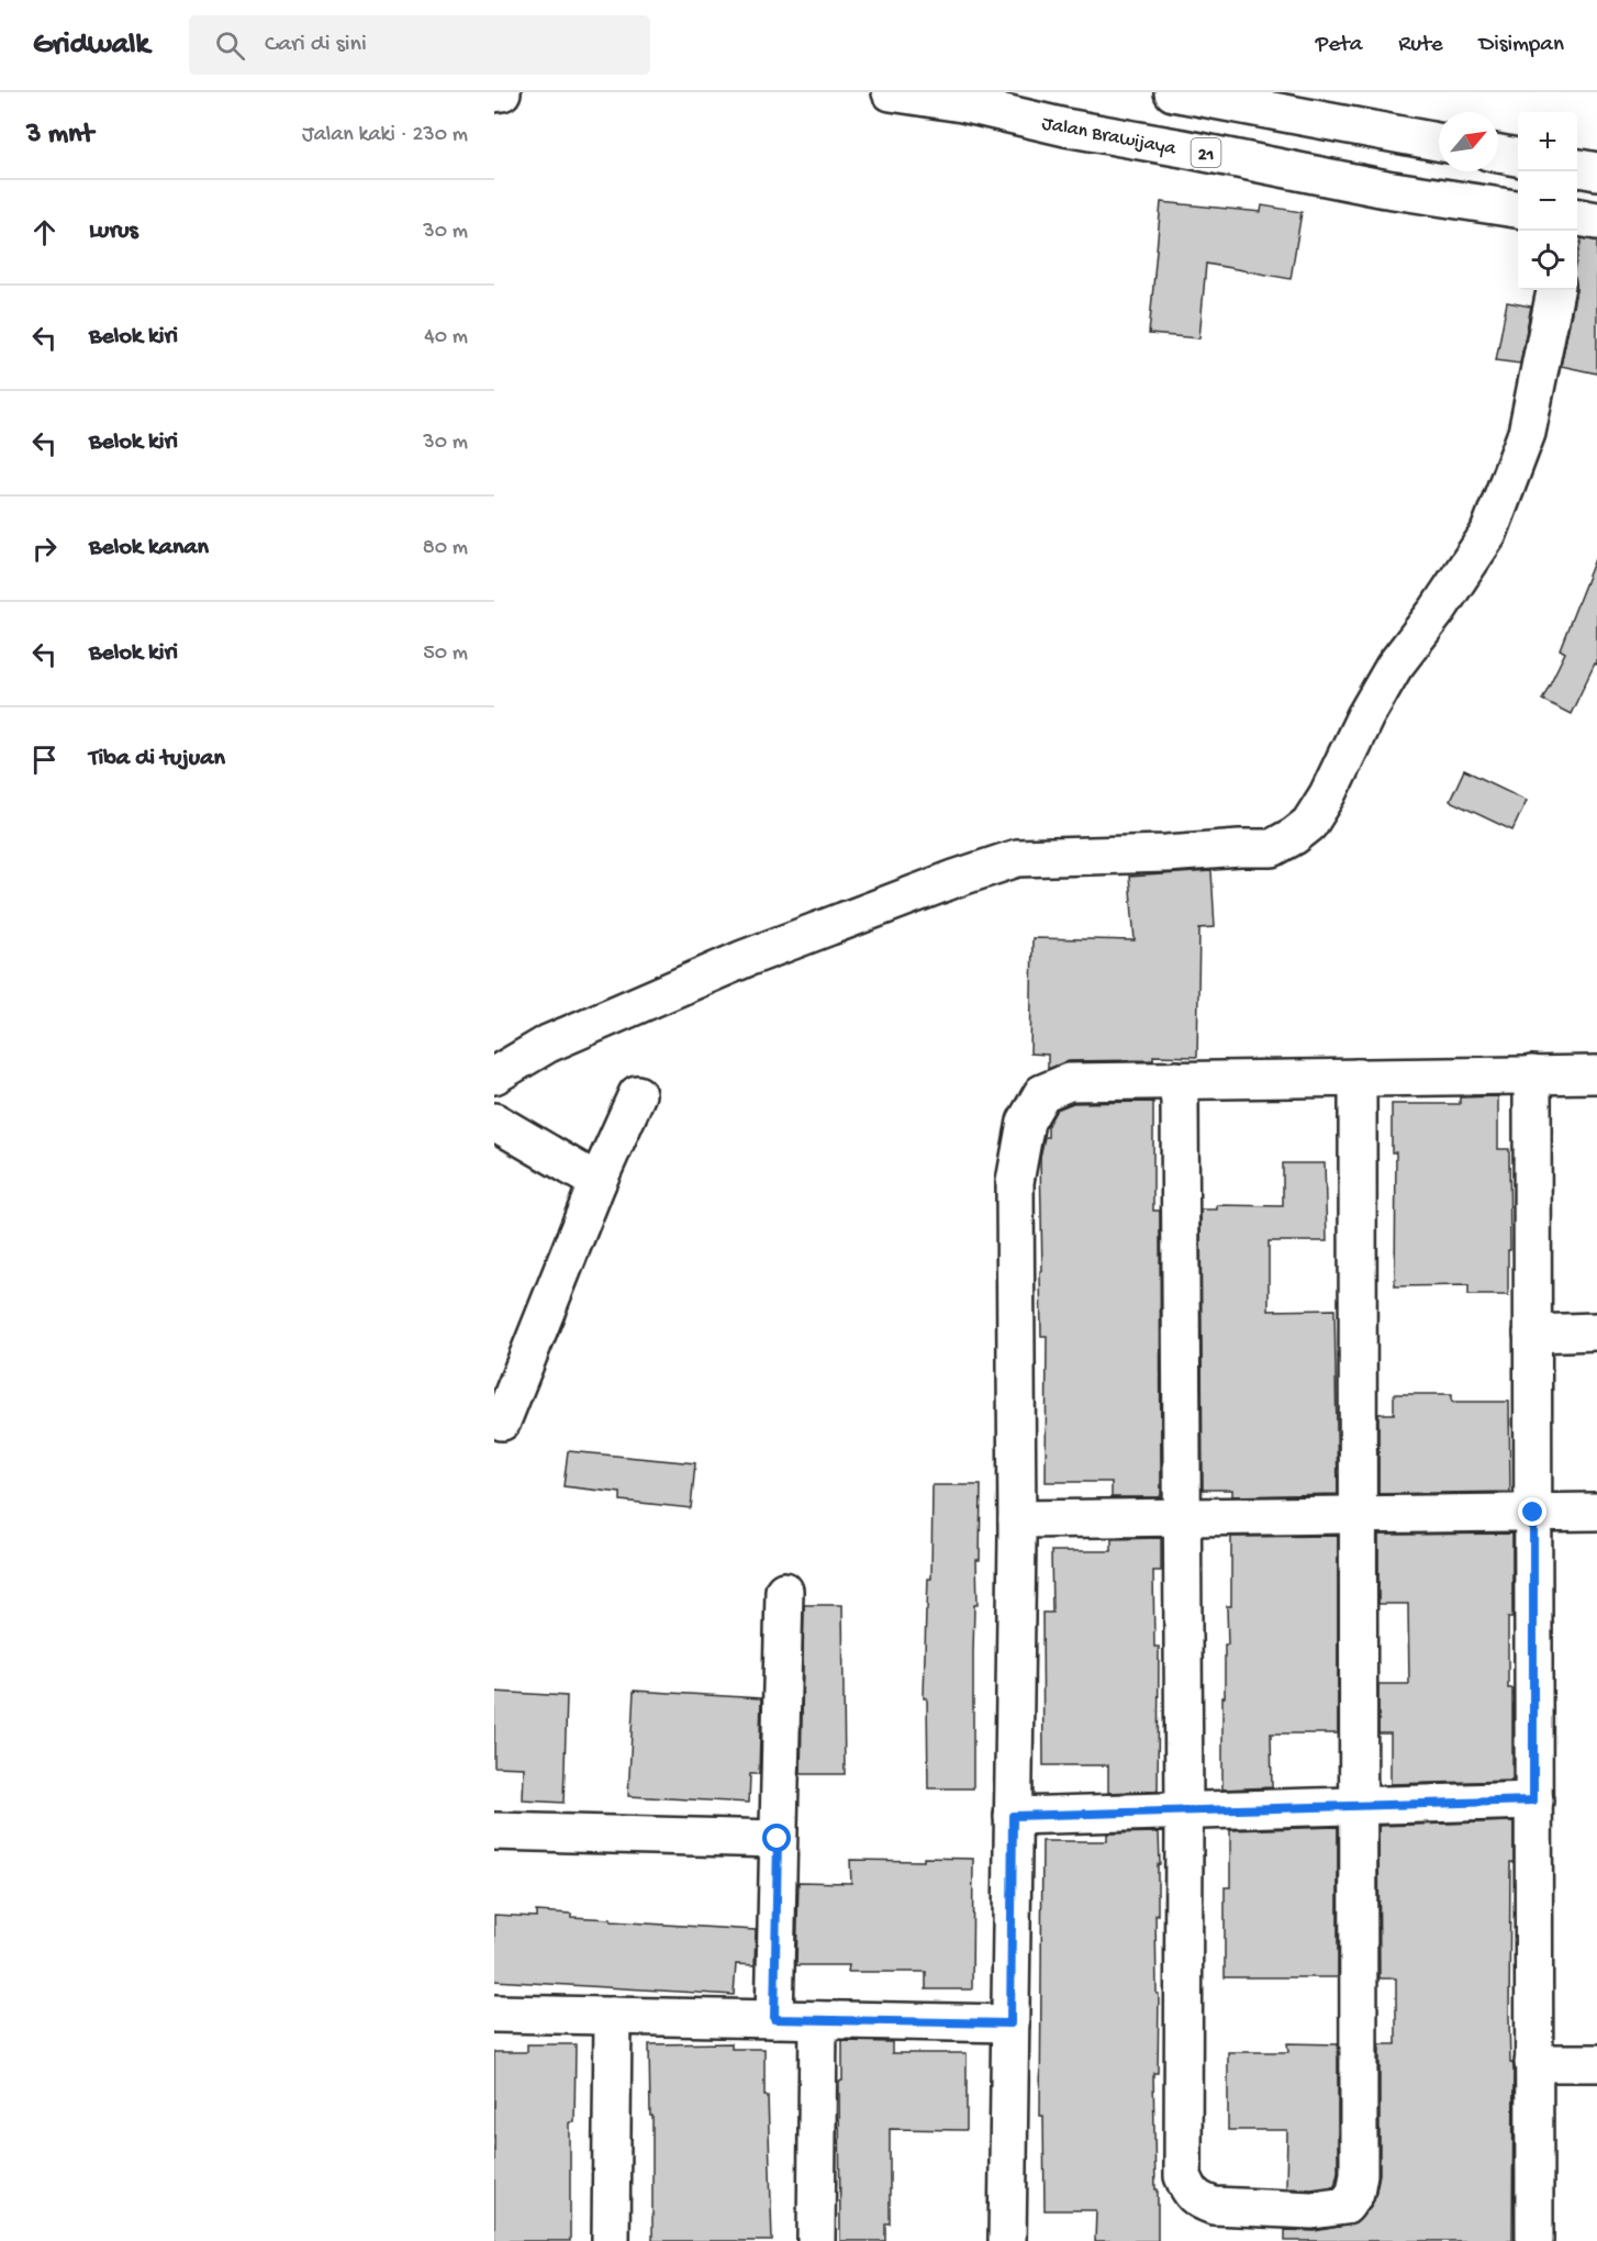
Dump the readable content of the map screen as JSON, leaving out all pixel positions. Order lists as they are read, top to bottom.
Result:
{
  "streets": {
    "main road": ["Jalan Brawijaya", "21"]
  },
  "north": "top right",
  "page": {
    "header": "Gridwalk",
    "search": "Cari di sini",
    "nav": ["Peta", "Rute", "Disimpan"],
    "heading": ["3 mnt", "Jalan kaki · 230 m"],
    "map_buttons": ["+", "−"],
    "list": [
      ["Lurus", "30 m"],
      ["Belok kiri", "40 m"],
      ["Belok kiri", "30 m"],
      ["Belok kanan", "80 m"],
      ["Belok kiri", "50 m"],
      "Tiba di tujuan"
    ]
  }
}
